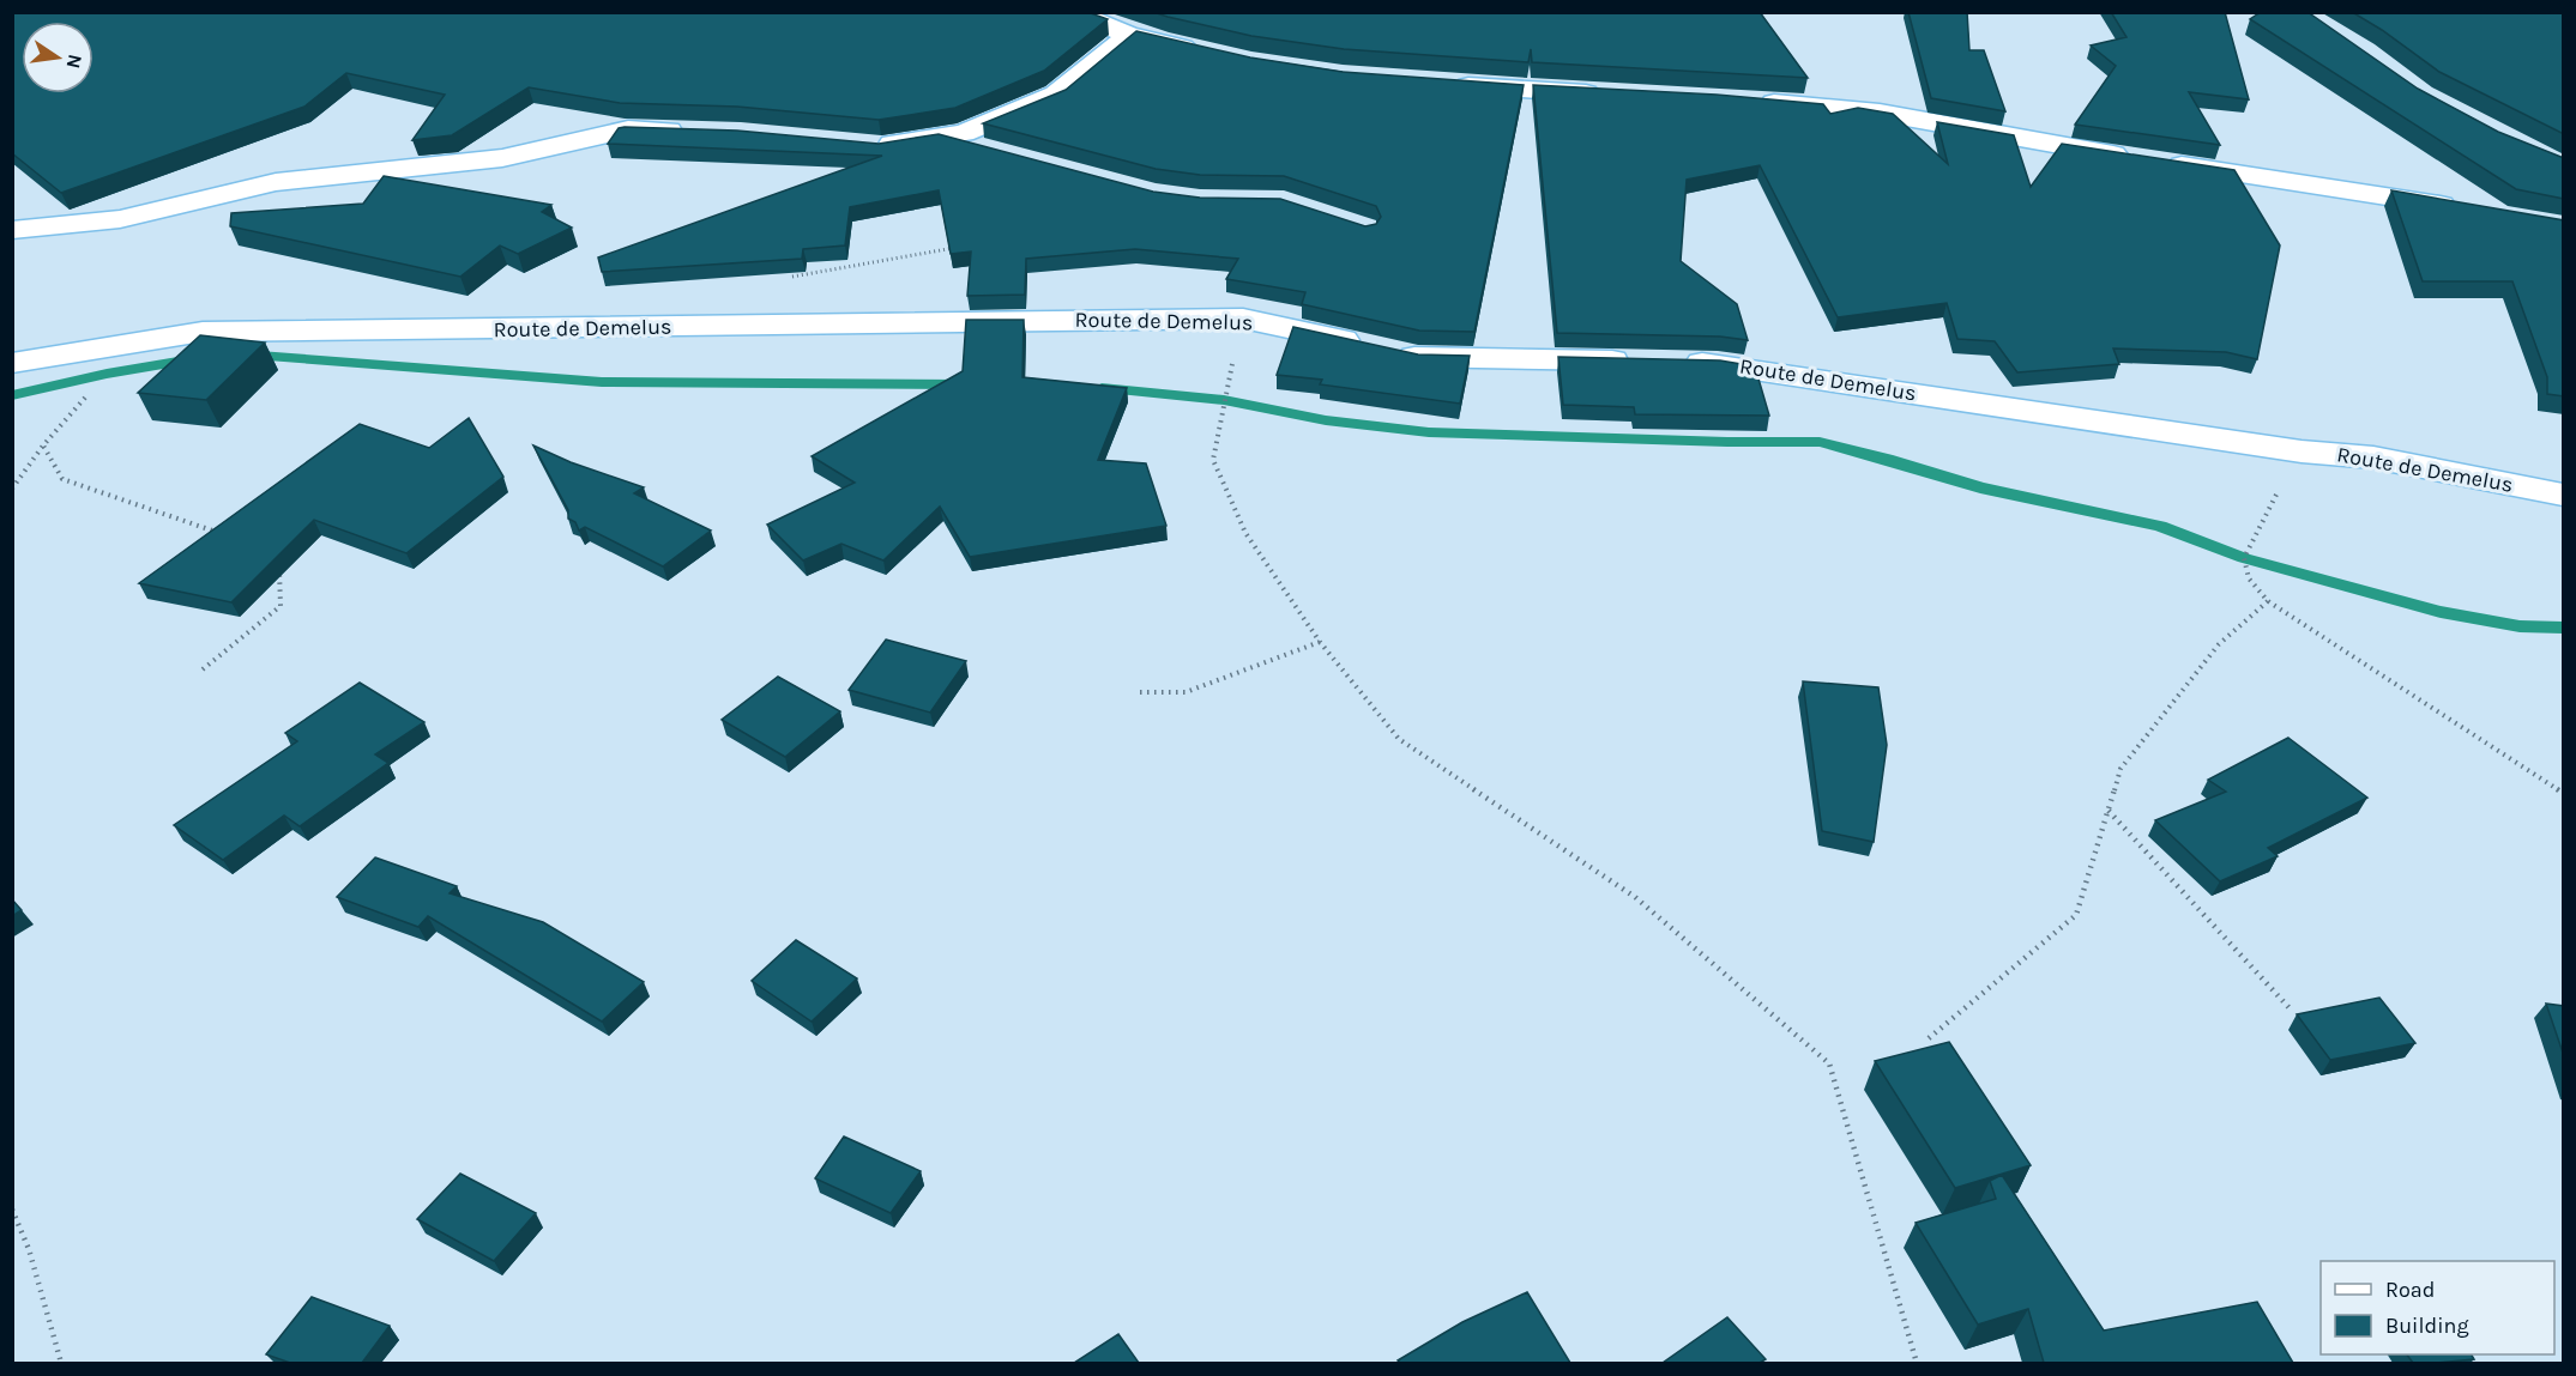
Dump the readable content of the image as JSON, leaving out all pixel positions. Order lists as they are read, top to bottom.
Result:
{
  "streets": {
    "street": ["Route de Demelus"]
  },
  "legend": ["Road", "Building"],
  "north": "right"
}
